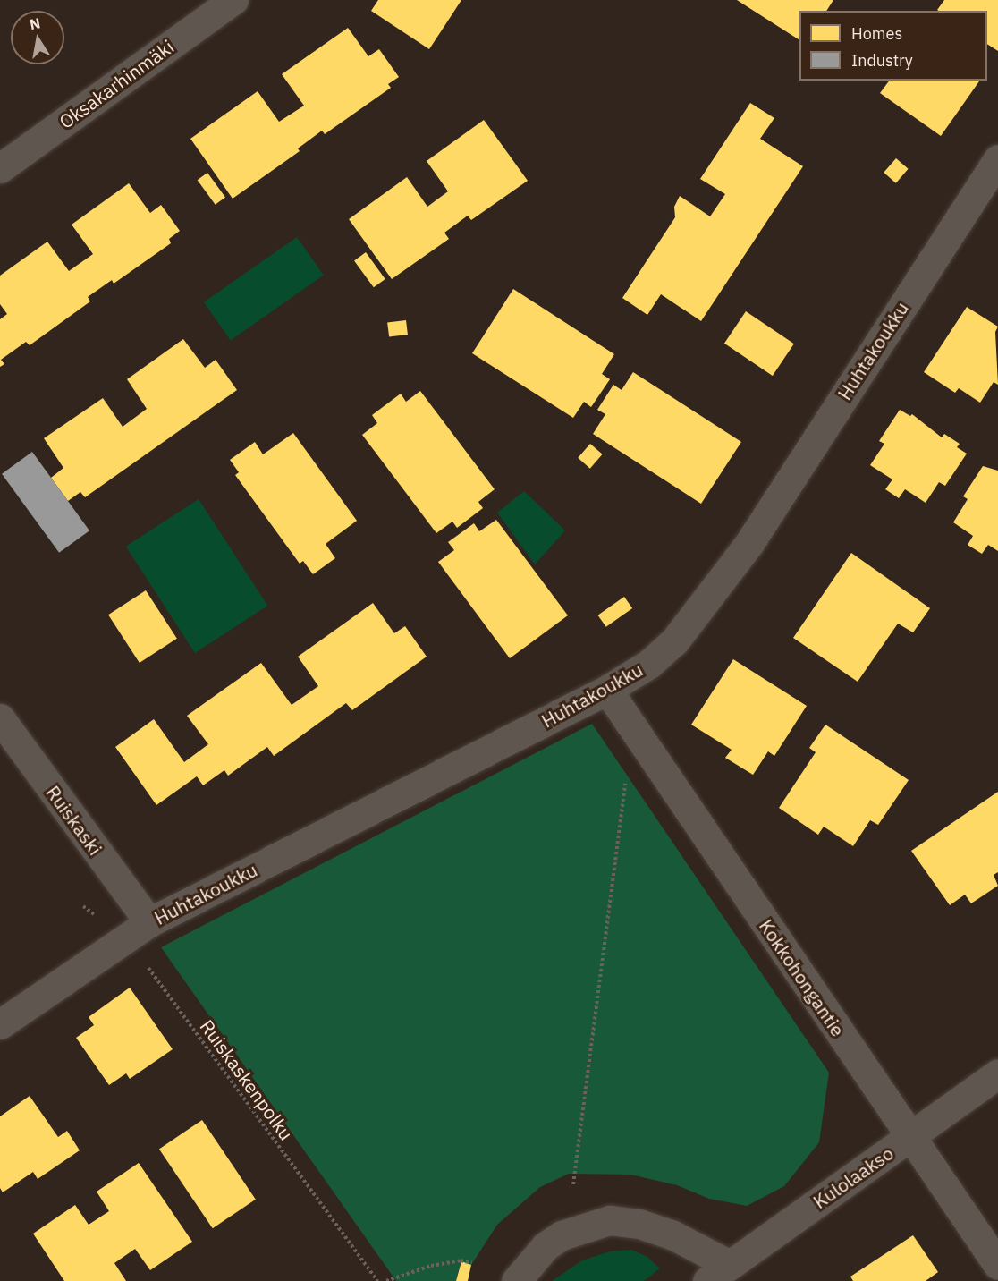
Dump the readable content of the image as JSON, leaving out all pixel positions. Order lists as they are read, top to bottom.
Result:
{
  "streets": {
    "street": [
      "Oksakarhinmäki",
      "Huhtakoukku",
      "Ruiskaski",
      "Kokkohongantie",
      "Kulolaakso"
    ],
    "path": ["Ruiskaskenpolku"]
  },
  "crossings": [
    ["Huhtakoukku", "Ruiskaski"],
    ["Huhtakoukku", "Kokkohongantie"],
    ["Huhtakoukku", "Ruiskaskenpolku"],
    ["Ruiskaski", "Ruiskaskenpolku"],
    ["Kokkohongantie", "Kulolaakso"]
  ],
  "legend": ["Homes", "Industry"],
  "north": "top"
}
